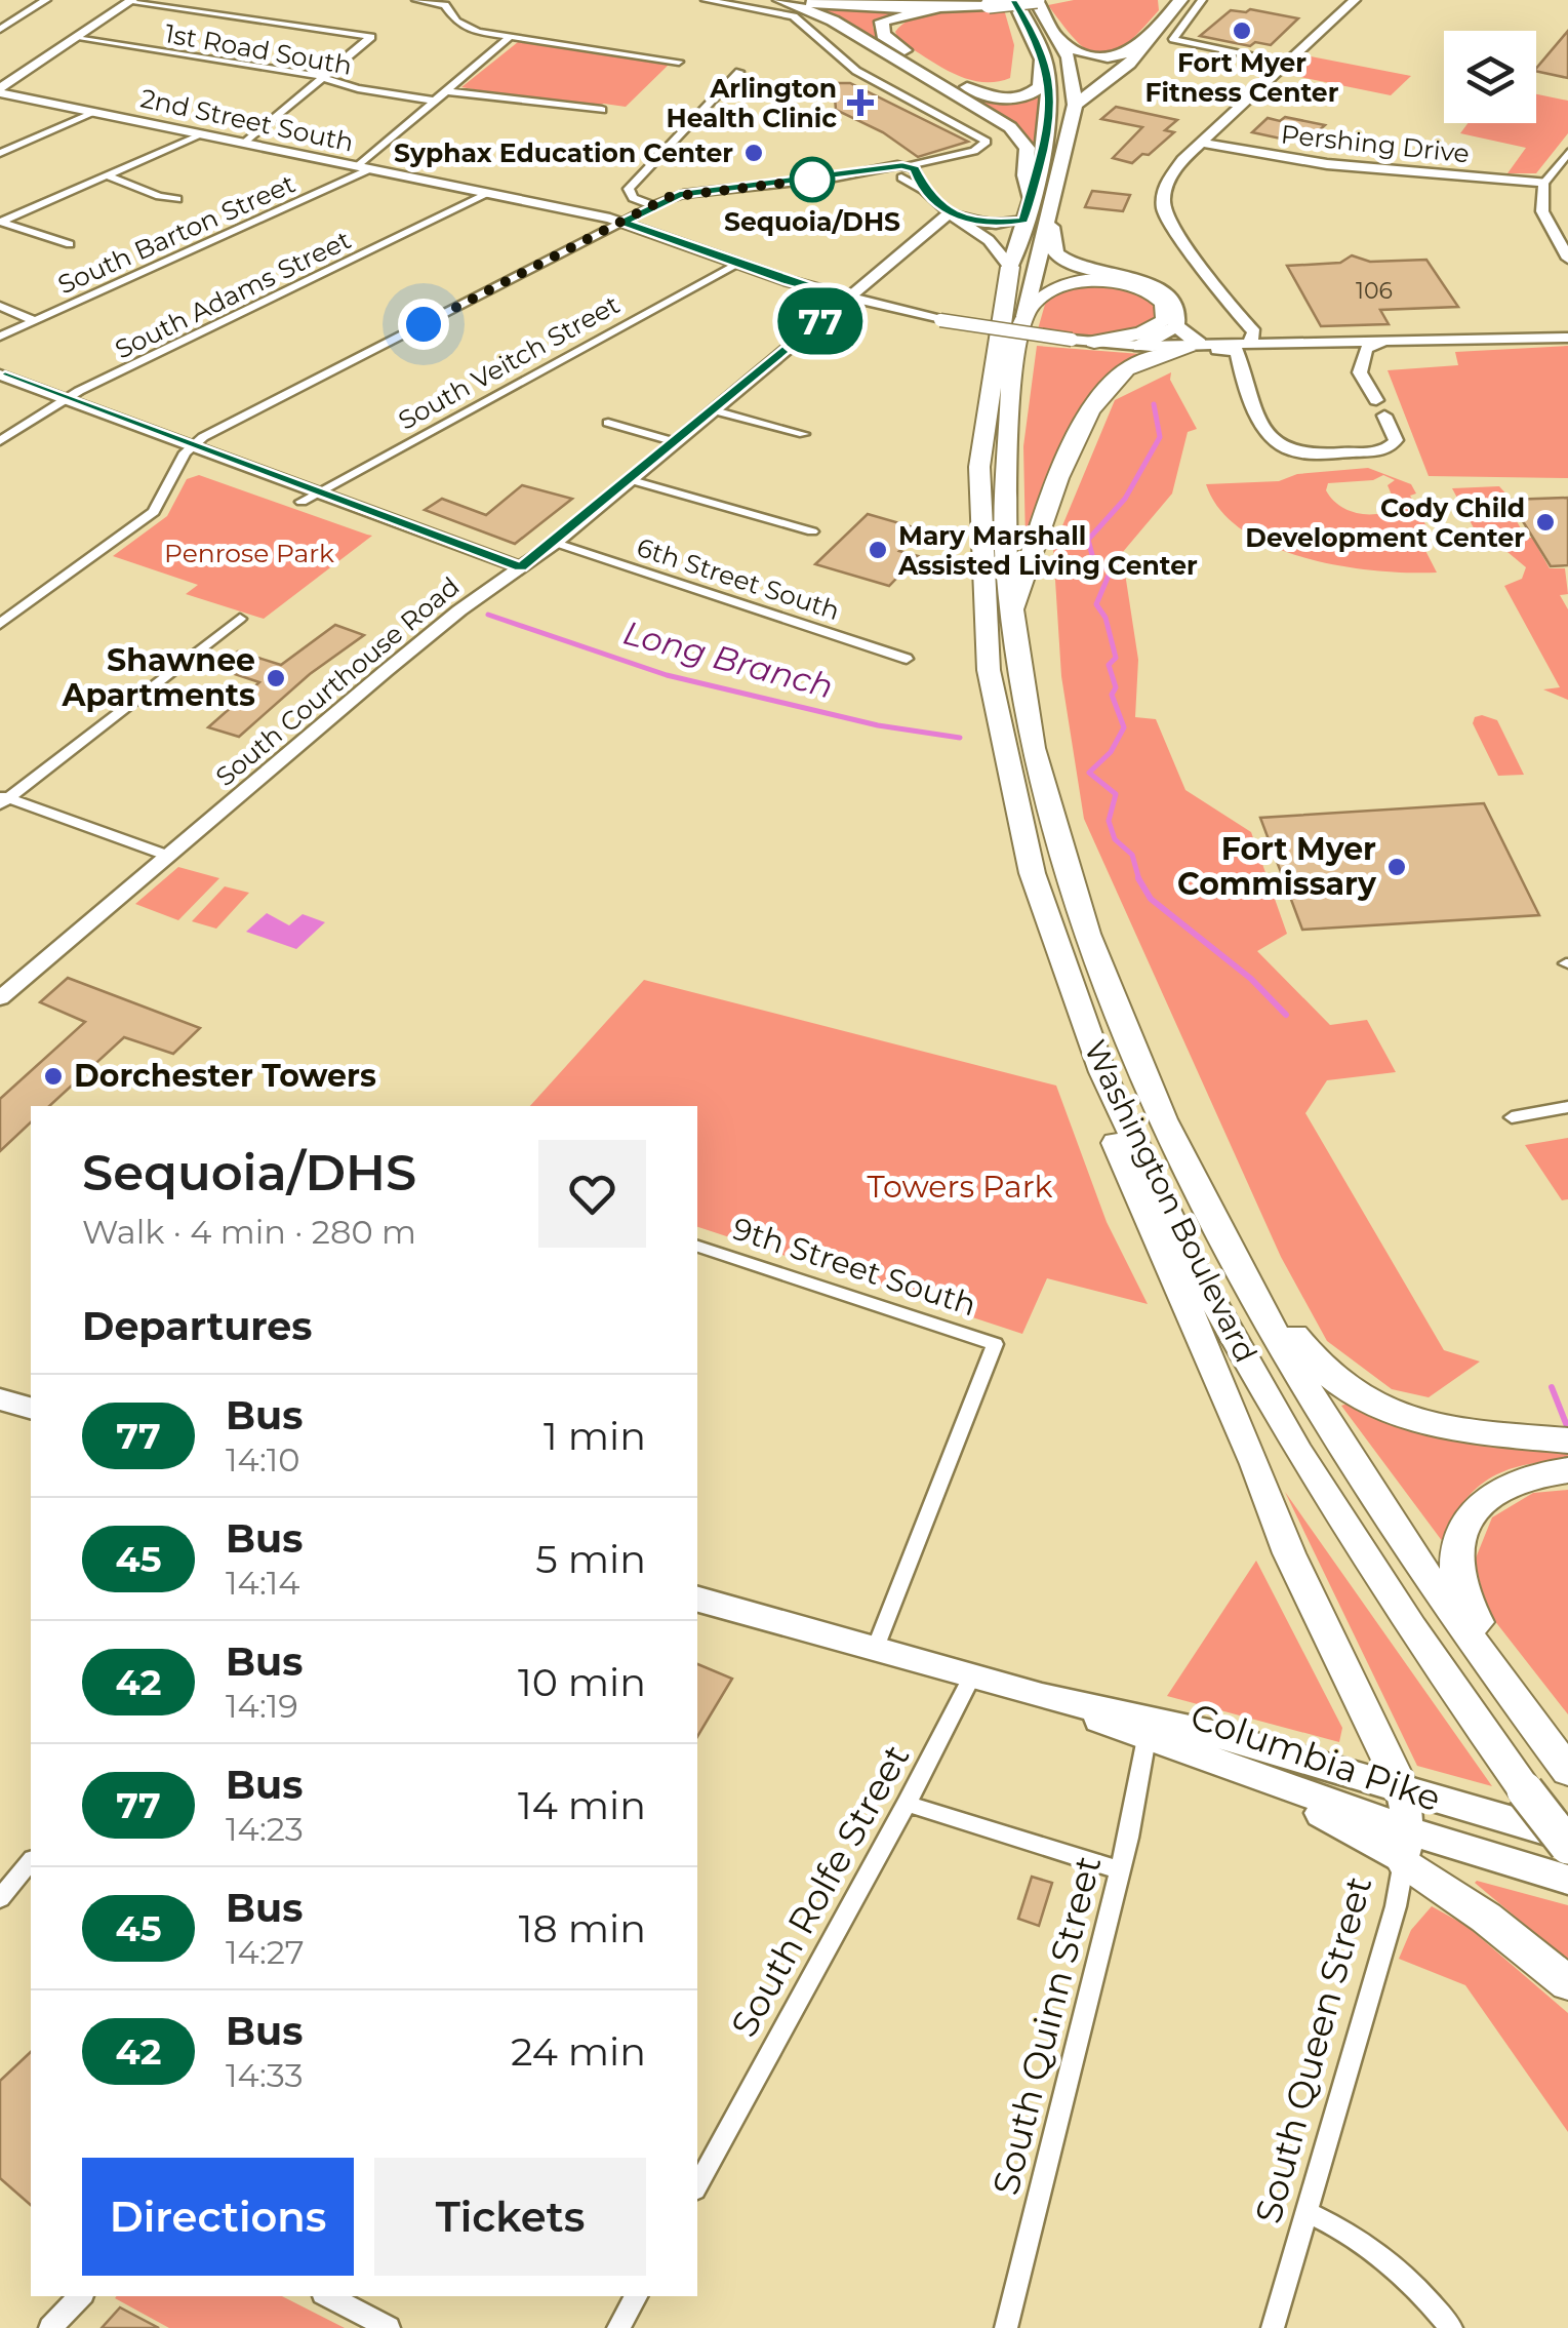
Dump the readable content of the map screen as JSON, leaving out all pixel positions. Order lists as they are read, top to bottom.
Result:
{
  "streets": {
    "highway": ["Washington Boulevard"],
    "main road": ["Columbia Pike", "South Queen Street"],
    "street": [
      "1st Road South",
      "2nd Street South",
      "Pershing Drive",
      "South Barton Street",
      "South Adams Street",
      "South Veitch Street",
      "6th Street South",
      "South Courthouse Road",
      "9th Street South",
      "South Rolfe Street",
      "South Quinn Street"
    ]
  },
  "crossings": [
    ["1st Road South", "South Barton Street"],
    ["2nd Street South", "South Barton Street"],
    ["2nd Street South", "South Adams Street"],
    ["2nd Street South", "South Veitch Street"],
    ["2nd Street South", "South Courthouse Road"],
    ["6th Street South", "South Courthouse Road"],
    ["9th Street South", "Columbia Pike"],
    ["Columbia Pike", "South Rolfe Street"],
    ["Columbia Pike", "South Quinn Street"],
    ["Columbia Pike", "South Queen Street"]
  ],
  "water": ["Long Branch"],
  "parks": ["Penrose Park", "Towers Park"],
  "places": {
    "other": [
      "Fort Myer Fitness Center",
      "Syphax Education Center",
      "Sequoia/DHS",
      "Cody Child Development Center",
      "Mary Marshall Assisted Living Center",
      "Shawnee Apartments",
      "Fort Myer Commissary",
      "Dorchester Towers"
    ],
    "health": ["Arlington Health Clinic"]
  },
  "lines": ["bus line 77"],
  "house_numbers": ["106"],
  "page": {
    "on_map": "77",
    "heading": [
      ["Sequoia/DHS", "Walk · 4 min · 280 m"],
      "Departures"
    ],
    "list": [
      {
        "mark": "77",
        "name": "Bus",
        "note": "14:10",
        "value": "1 min"
      },
      {
        "mark": "45",
        "name": "Bus",
        "note": "14:14",
        "value": "5 min"
      },
      {
        "mark": "42",
        "name": "Bus",
        "note": "14:19",
        "value": "10 min"
      },
      {
        "mark": "77",
        "name": "Bus",
        "note": "14:23",
        "value": "14 min"
      },
      {
        "mark": "45",
        "name": "Bus",
        "note": "14:27",
        "value": "18 min"
      },
      {
        "mark": "42",
        "name": "Bus",
        "note": "14:33",
        "value": "24 min"
      }
    ],
    "buttons": ["Directions", "Tickets"]
  }
}
